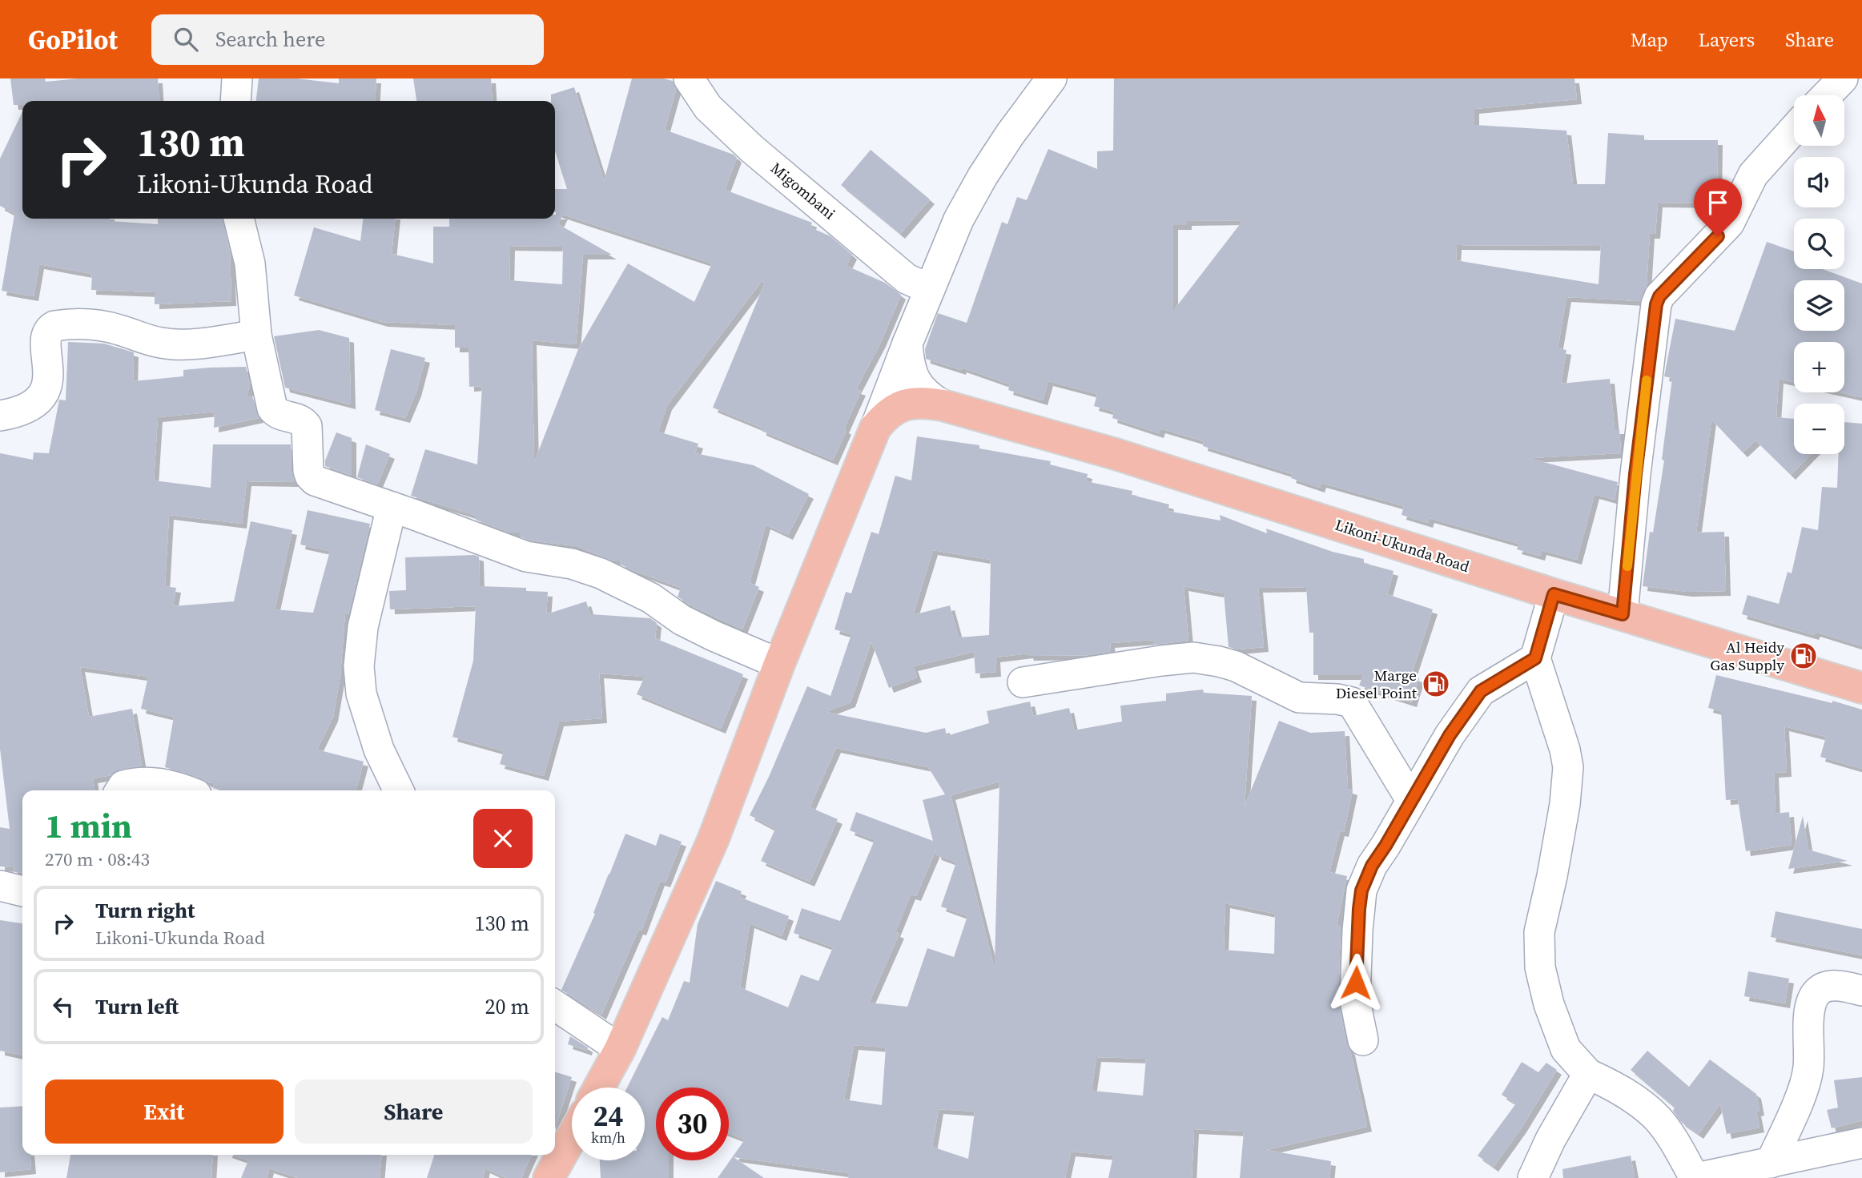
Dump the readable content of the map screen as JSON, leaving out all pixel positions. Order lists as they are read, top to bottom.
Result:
{
  "streets": {
    "highway": ["Likoni-Ukunda Road"],
    "street": ["Migombani"]
  },
  "places": {
    "fuel station": ["Al Heidy Gas Supply", "Marge Diesel Point"]
  },
  "north": "top",
  "page": {
    "header": "GoPilot",
    "search": "Search here",
    "nav": ["Map", "Layers", "Share"],
    "map_buttons": ["+", "−"],
    "turn": ["130 m", "Likoni-Ukunda Road"],
    "heading": ["1 min", "270 m · 08:43"],
    "list": [
      {
        "name": "Turn right",
        "note": "Likoni-Ukunda Road",
        "value": "130 m"
      },
      {
        "name": "Turn left",
        "value": "20 m"
      }
    ],
    "buttons": ["Exit", "Share"],
    "speed": "24 km/h",
    "limit": "30"
  }
}
